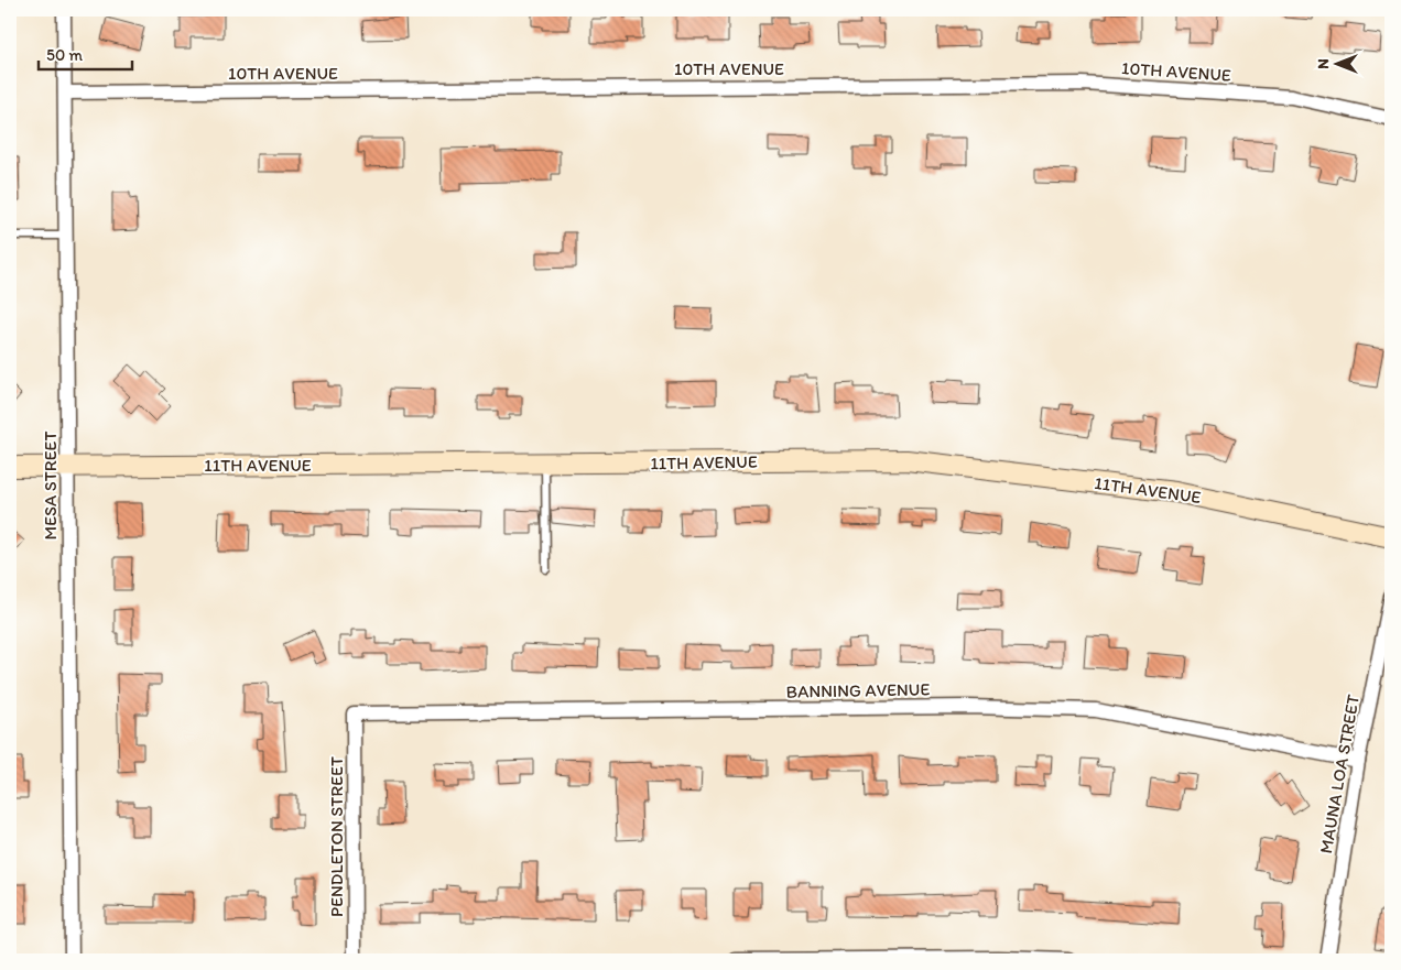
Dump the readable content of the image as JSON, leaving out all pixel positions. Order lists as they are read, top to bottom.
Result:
{
  "streets": {
    "main road": ["11TH AVENUE"],
    "street": [
      "10TH AVENUE",
      "MESA STREET",
      "BANNING AVENUE",
      "MAUNA LOA STREET",
      "PENDLETON STREET"
    ]
  },
  "crossings": [
    ["10TH AVENUE", "MESA STREET"],
    ["11TH AVENUE", "MESA STREET"],
    ["BANNING AVENUE", "MAUNA LOA STREET"],
    ["BANNING AVENUE", "PENDLETON STREET"]
  ],
  "scale_bar": "50 m",
  "north": "left"
}
